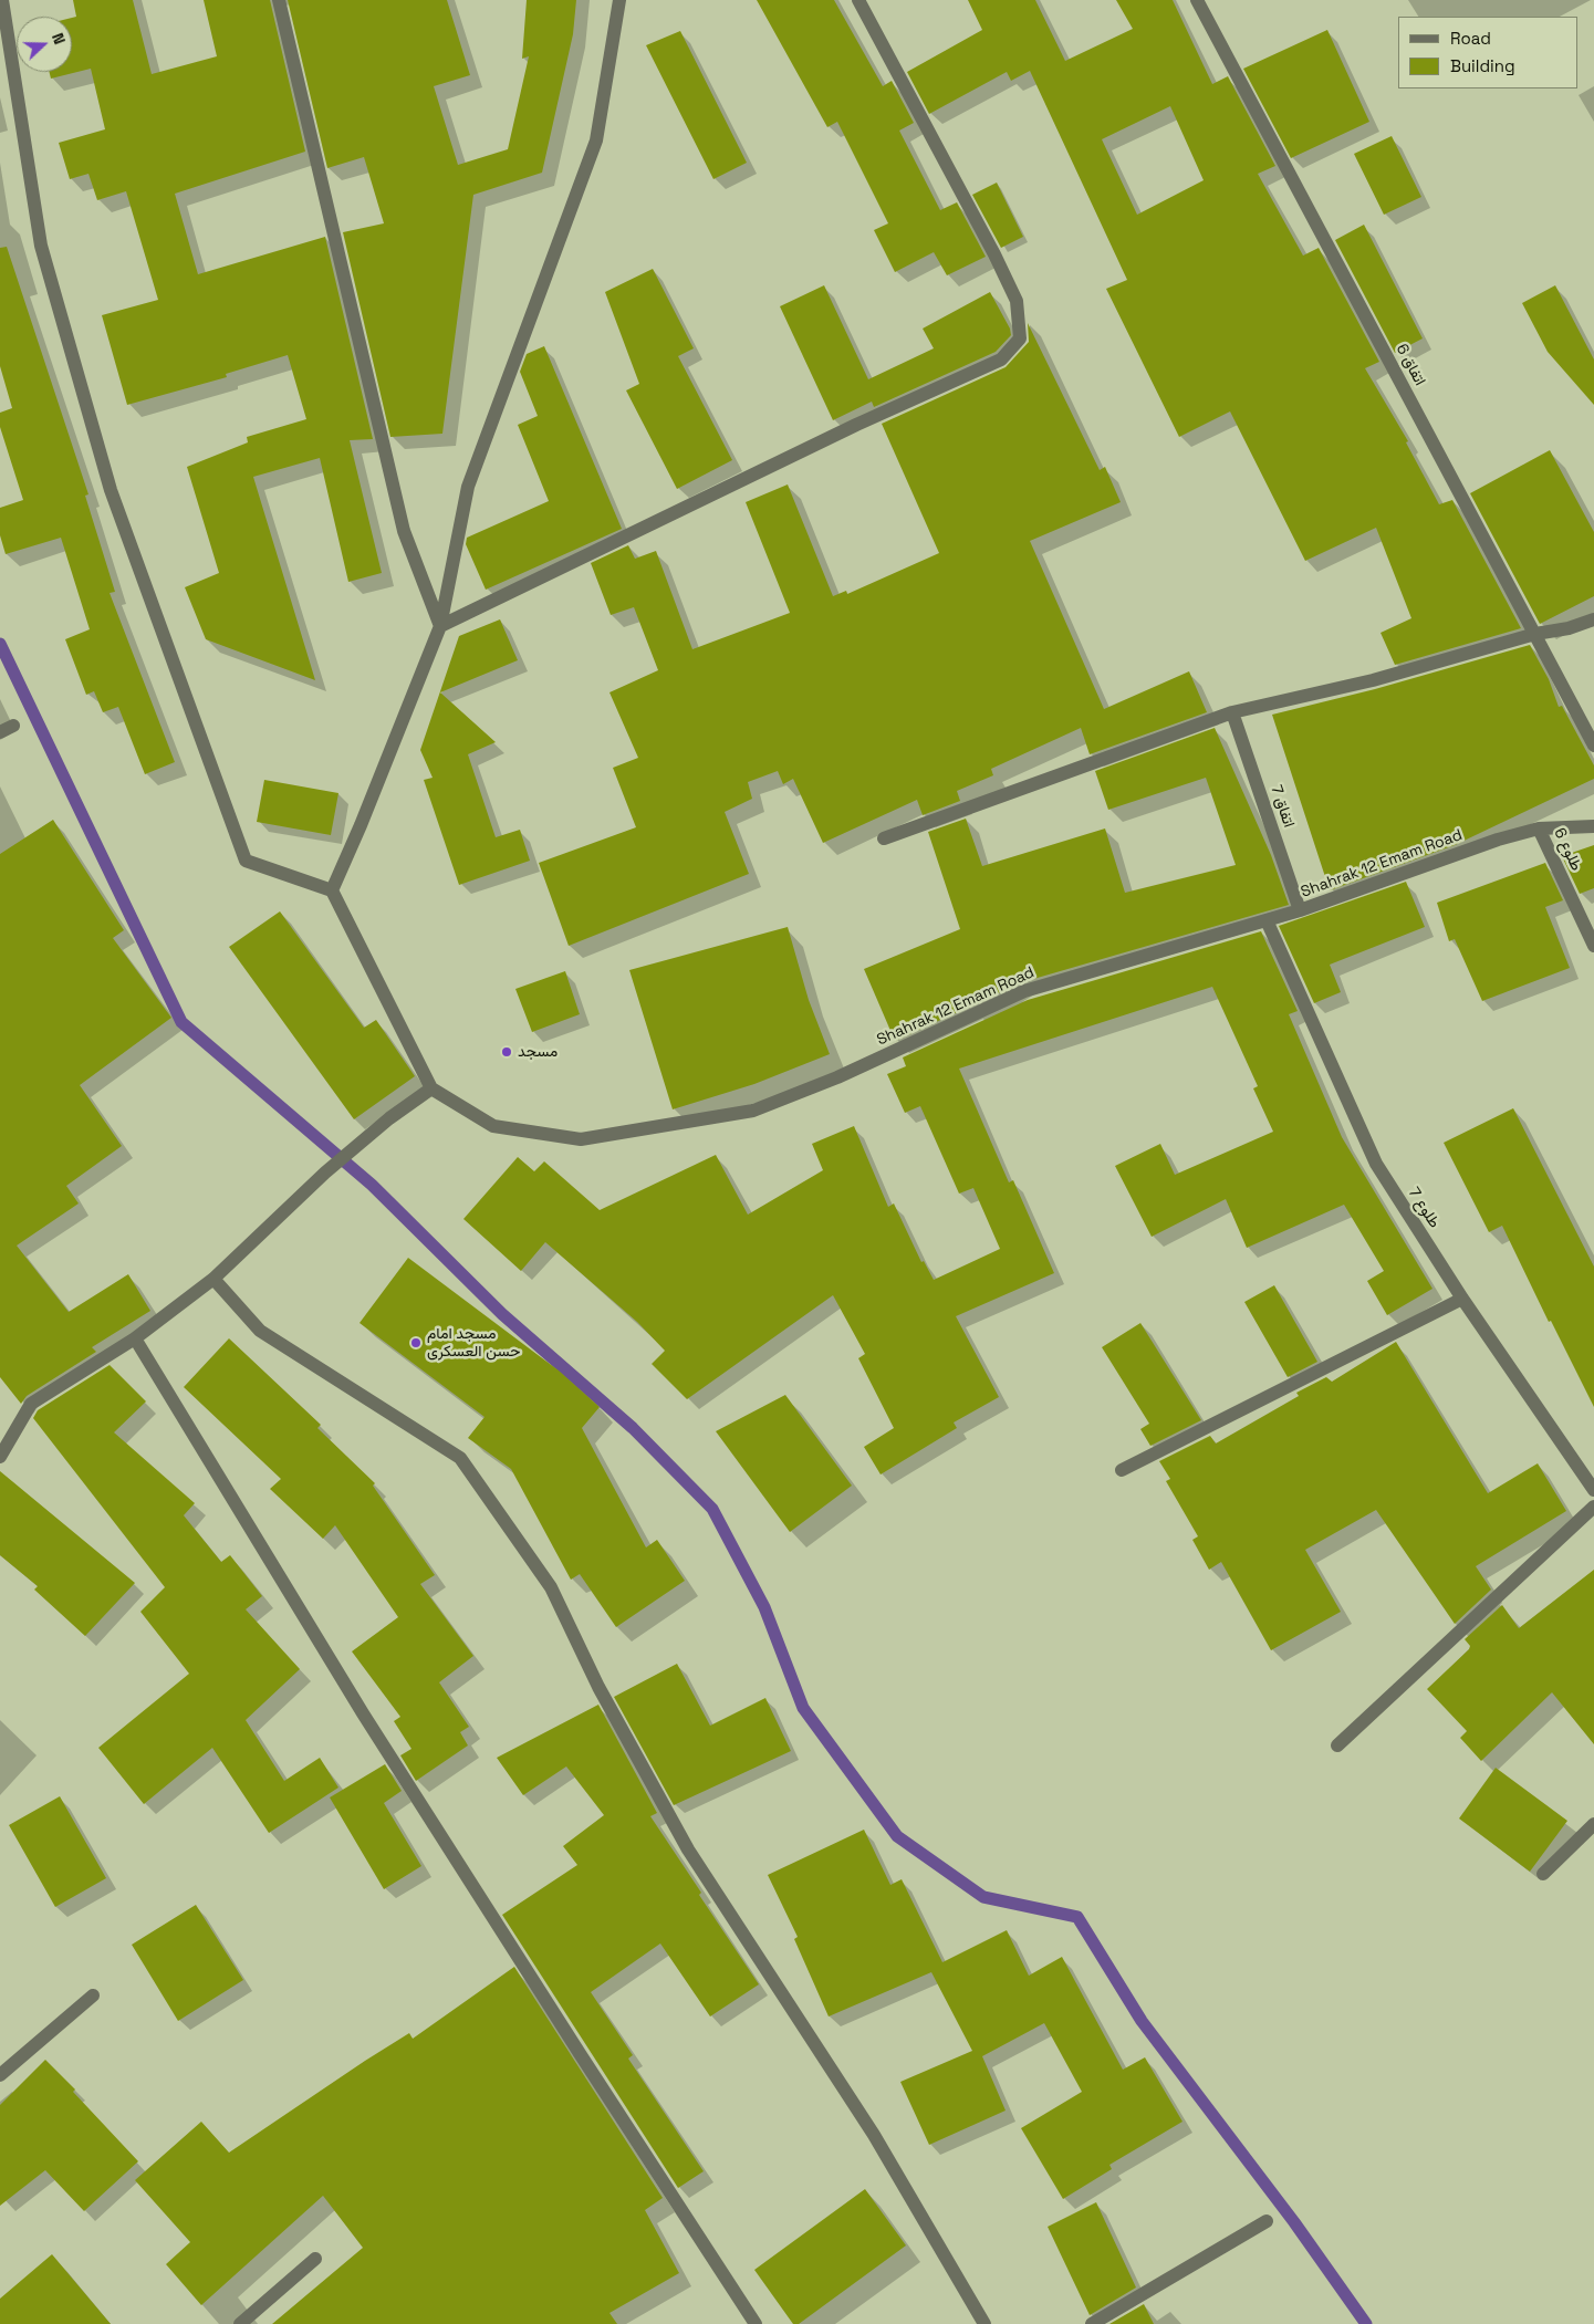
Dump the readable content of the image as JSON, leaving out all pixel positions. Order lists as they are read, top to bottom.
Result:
{
  "streets": {
    "street": [
      "اتفاق 6",
      "اتفاق 7",
      "طلوع 6",
      "Shahrak 12 Emam Road",
      "طلوع 7"
    ]
  },
  "crossings": [
    ["اتفاق 7", "Shahrak 12 Emam Road"],
    ["طلوع 6", "Shahrak 12 Emam Road"],
    ["Shahrak 12 Emam Road", "طلوع 7"]
  ],
  "places": ["مسجد", "مسجد امام حسن العسکری"],
  "legend": ["Road", "Building"],
  "north": "right"
}
